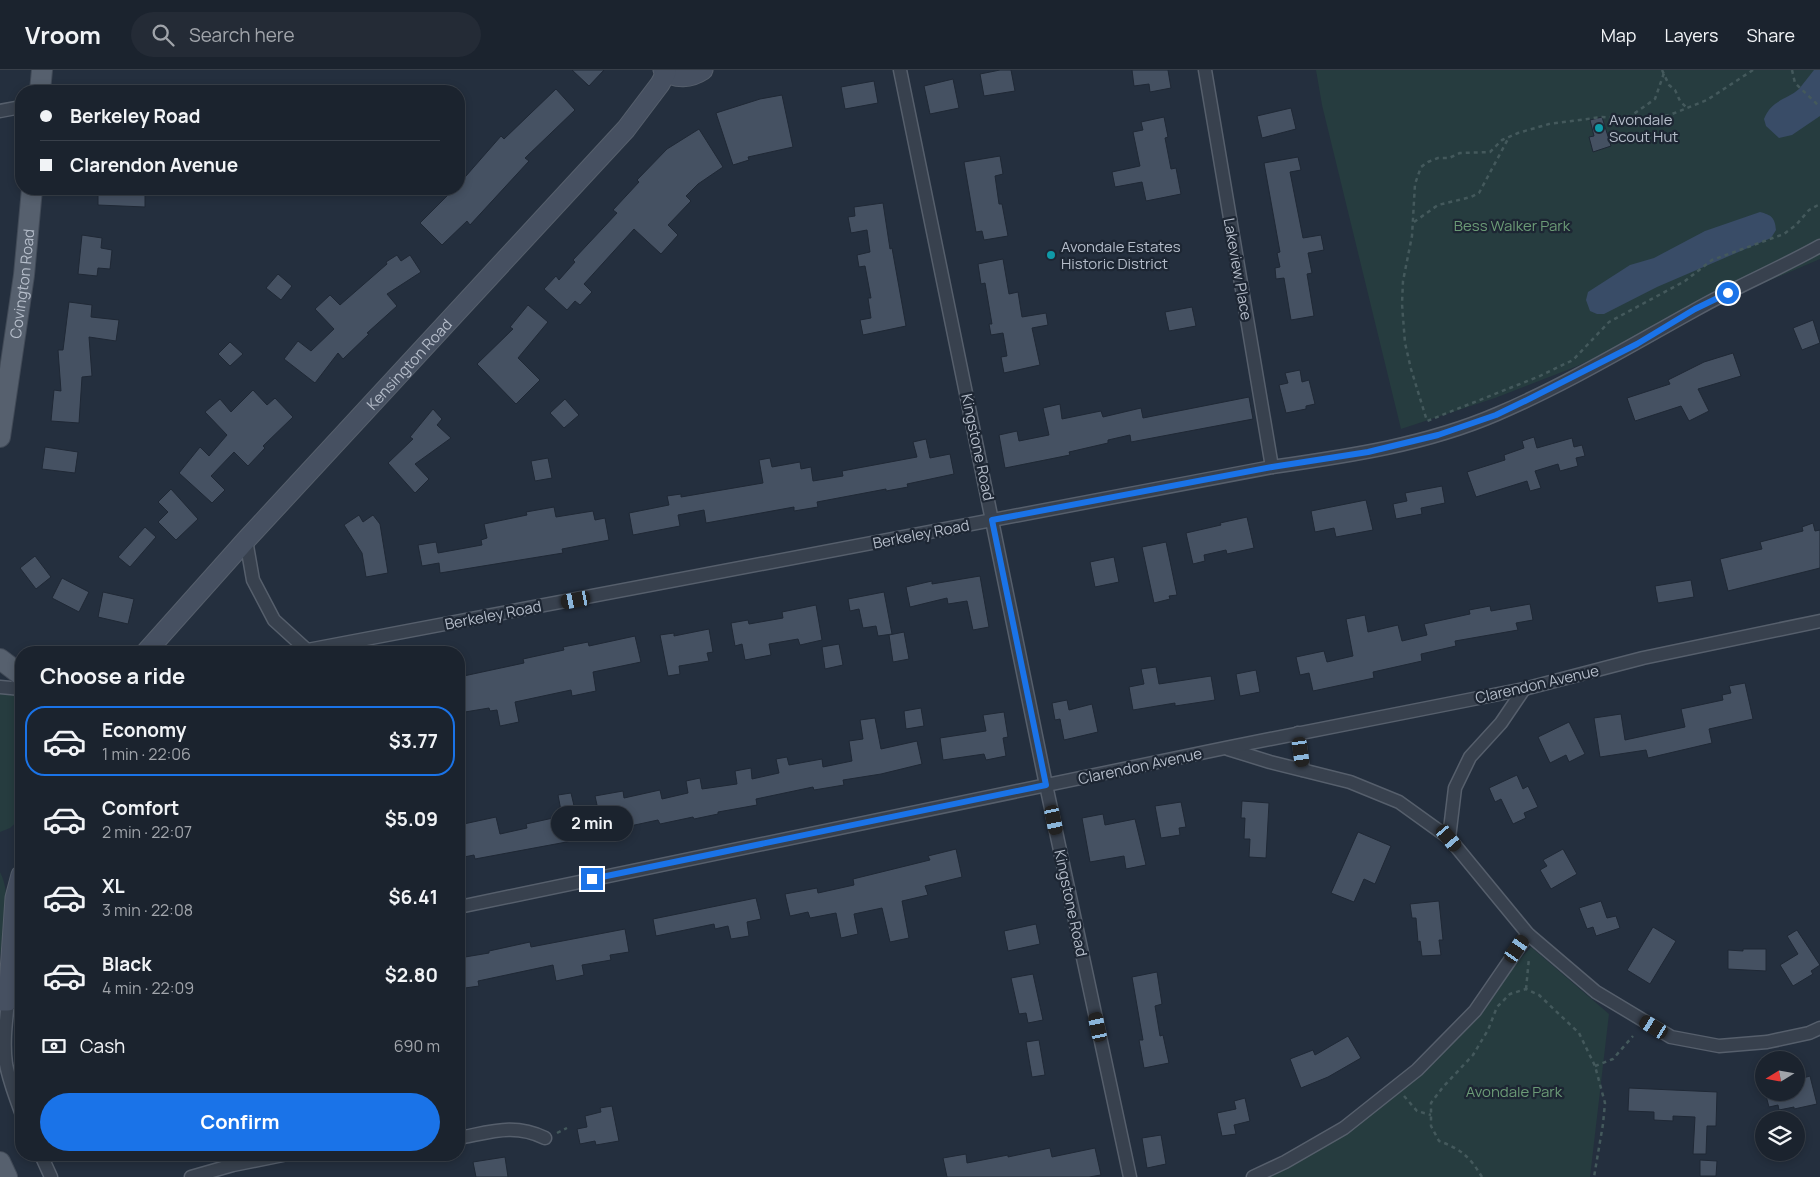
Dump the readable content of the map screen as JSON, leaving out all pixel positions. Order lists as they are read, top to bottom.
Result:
{
  "streets": {
    "main road": ["Covington Road"],
    "street": [
      "Lakeview Place",
      "Kensington Road",
      "Kingstone Road",
      "Berkeley Road",
      "Clarendon Avenue"
    ]
  },
  "crossings": [
    ["Lakeview Place", "Berkeley Road"],
    ["Kensington Road", "Berkeley Road"],
    ["Kingstone Road", "Berkeley Road"],
    ["Kingstone Road", "Clarendon Avenue"]
  ],
  "parks": ["Bess Walker Park", "Avondale Park"],
  "places": ["Avondale Scout Hut", "Avondale Estates Historic District"],
  "north": "left",
  "page": {
    "header": "Vroom",
    "search": "Search here",
    "nav": ["Map", "Layers", "Share"],
    "banner": ["Berkeley Road", "Clarendon Avenue"],
    "heading": "Choose a ride",
    "list": [
      {
        "name": "Economy",
        "note": "1 min · 22:06",
        "value": "$3.77"
      },
      {
        "name": "Comfort",
        "note": "2 min · 22:07",
        "value": "$5.09"
      },
      {
        "name": "XL",
        "note": "3 min · 22:08",
        "value": "$6.41"
      },
      {
        "name": "Black",
        "note": "4 min · 22:09",
        "value": "$2.80"
      }
    ],
    "bubble": "2 min",
    "pay": ["Cash", "690 m"],
    "buttons": "Confirm"
  }
}
